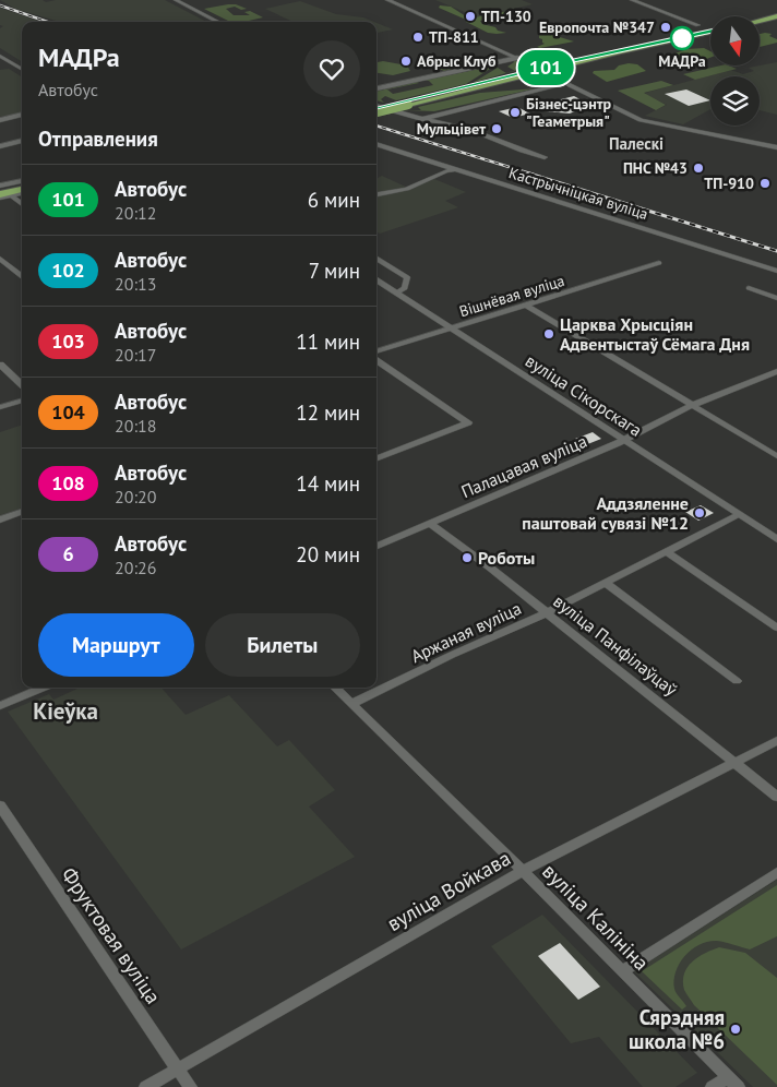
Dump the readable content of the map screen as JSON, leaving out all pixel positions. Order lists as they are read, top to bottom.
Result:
{
  "streets": {
    "street": [
      "Кастрычніцкая вуліца",
      "Вішнёвая вуліца",
      "вуліца Сікорскага",
      "Палацавая вуліца",
      "Аржаная вуліца",
      "вуліца Панфілаўцаў",
      "вуліца Войкава",
      "вуліца Калініна",
      "Фруктовая вуліца"
    ]
  },
  "crossings": [
    ["Вішнёвая вуліца", "вуліца Сікорскага"],
    ["вуліца Сікорскага", "Палацавая вуліца"],
    ["вуліца Сікорскага", "Аржаная вуліца"],
    ["Палацавая вуліца", "вуліца Панфілаўцаў"],
    ["Аржаная вуліца", "вуліца Панфілаўцаў"],
    ["Аржаная вуліца", "вуліца Калініна"],
    ["вуліца Панфілаўцаў", "вуліца Войкава"],
    ["вуліца Войкава", "вуліца Калініна"],
    ["вуліца Войкава", "Фруктовая вуліца"]
  ],
  "districts": ["Палескі", "Кіеўка"],
  "places": [
    "ТП-130",
    "Европочта №347",
    "ТП-811",
    "МАДРа",
    "Абрыс Клуб",
    "Бізнес-цэнтр \"Геаметрыя\"",
    "Мульцівет",
    "ПНС №43",
    "ТП-910",
    "Царква Хрысціян Адвентыстаў Сёмага Дня",
    "Аддзяленне паштовай сувязі №12",
    "Роботы",
    "Сярэдняя школа №6"
  ],
  "lines": ["bus line 101"],
  "north": "bottom",
  "page": {
    "on_map": "101",
    "heading": [
      ["МАДРа", "Автобус"],
      "Отправления"
    ],
    "list": [
      {
        "mark": "101",
        "name": "Автобус",
        "note": "20:12",
        "value": "6 мин"
      },
      {
        "mark": "102",
        "name": "Автобус",
        "note": "20:13",
        "value": "7 мин"
      },
      {
        "mark": "103",
        "name": "Автобус",
        "note": "20:17",
        "value": "11 мин"
      },
      {
        "mark": "104",
        "name": "Автобус",
        "note": "20:18",
        "value": "12 мин"
      },
      {
        "mark": "108",
        "name": "Автобус",
        "note": "20:20",
        "value": "14 мин"
      },
      {
        "mark": "6",
        "name": "Автобус",
        "note": "20:26",
        "value": "20 мин"
      }
    ],
    "buttons": ["Маршрут", "Билеты"]
  }
}
